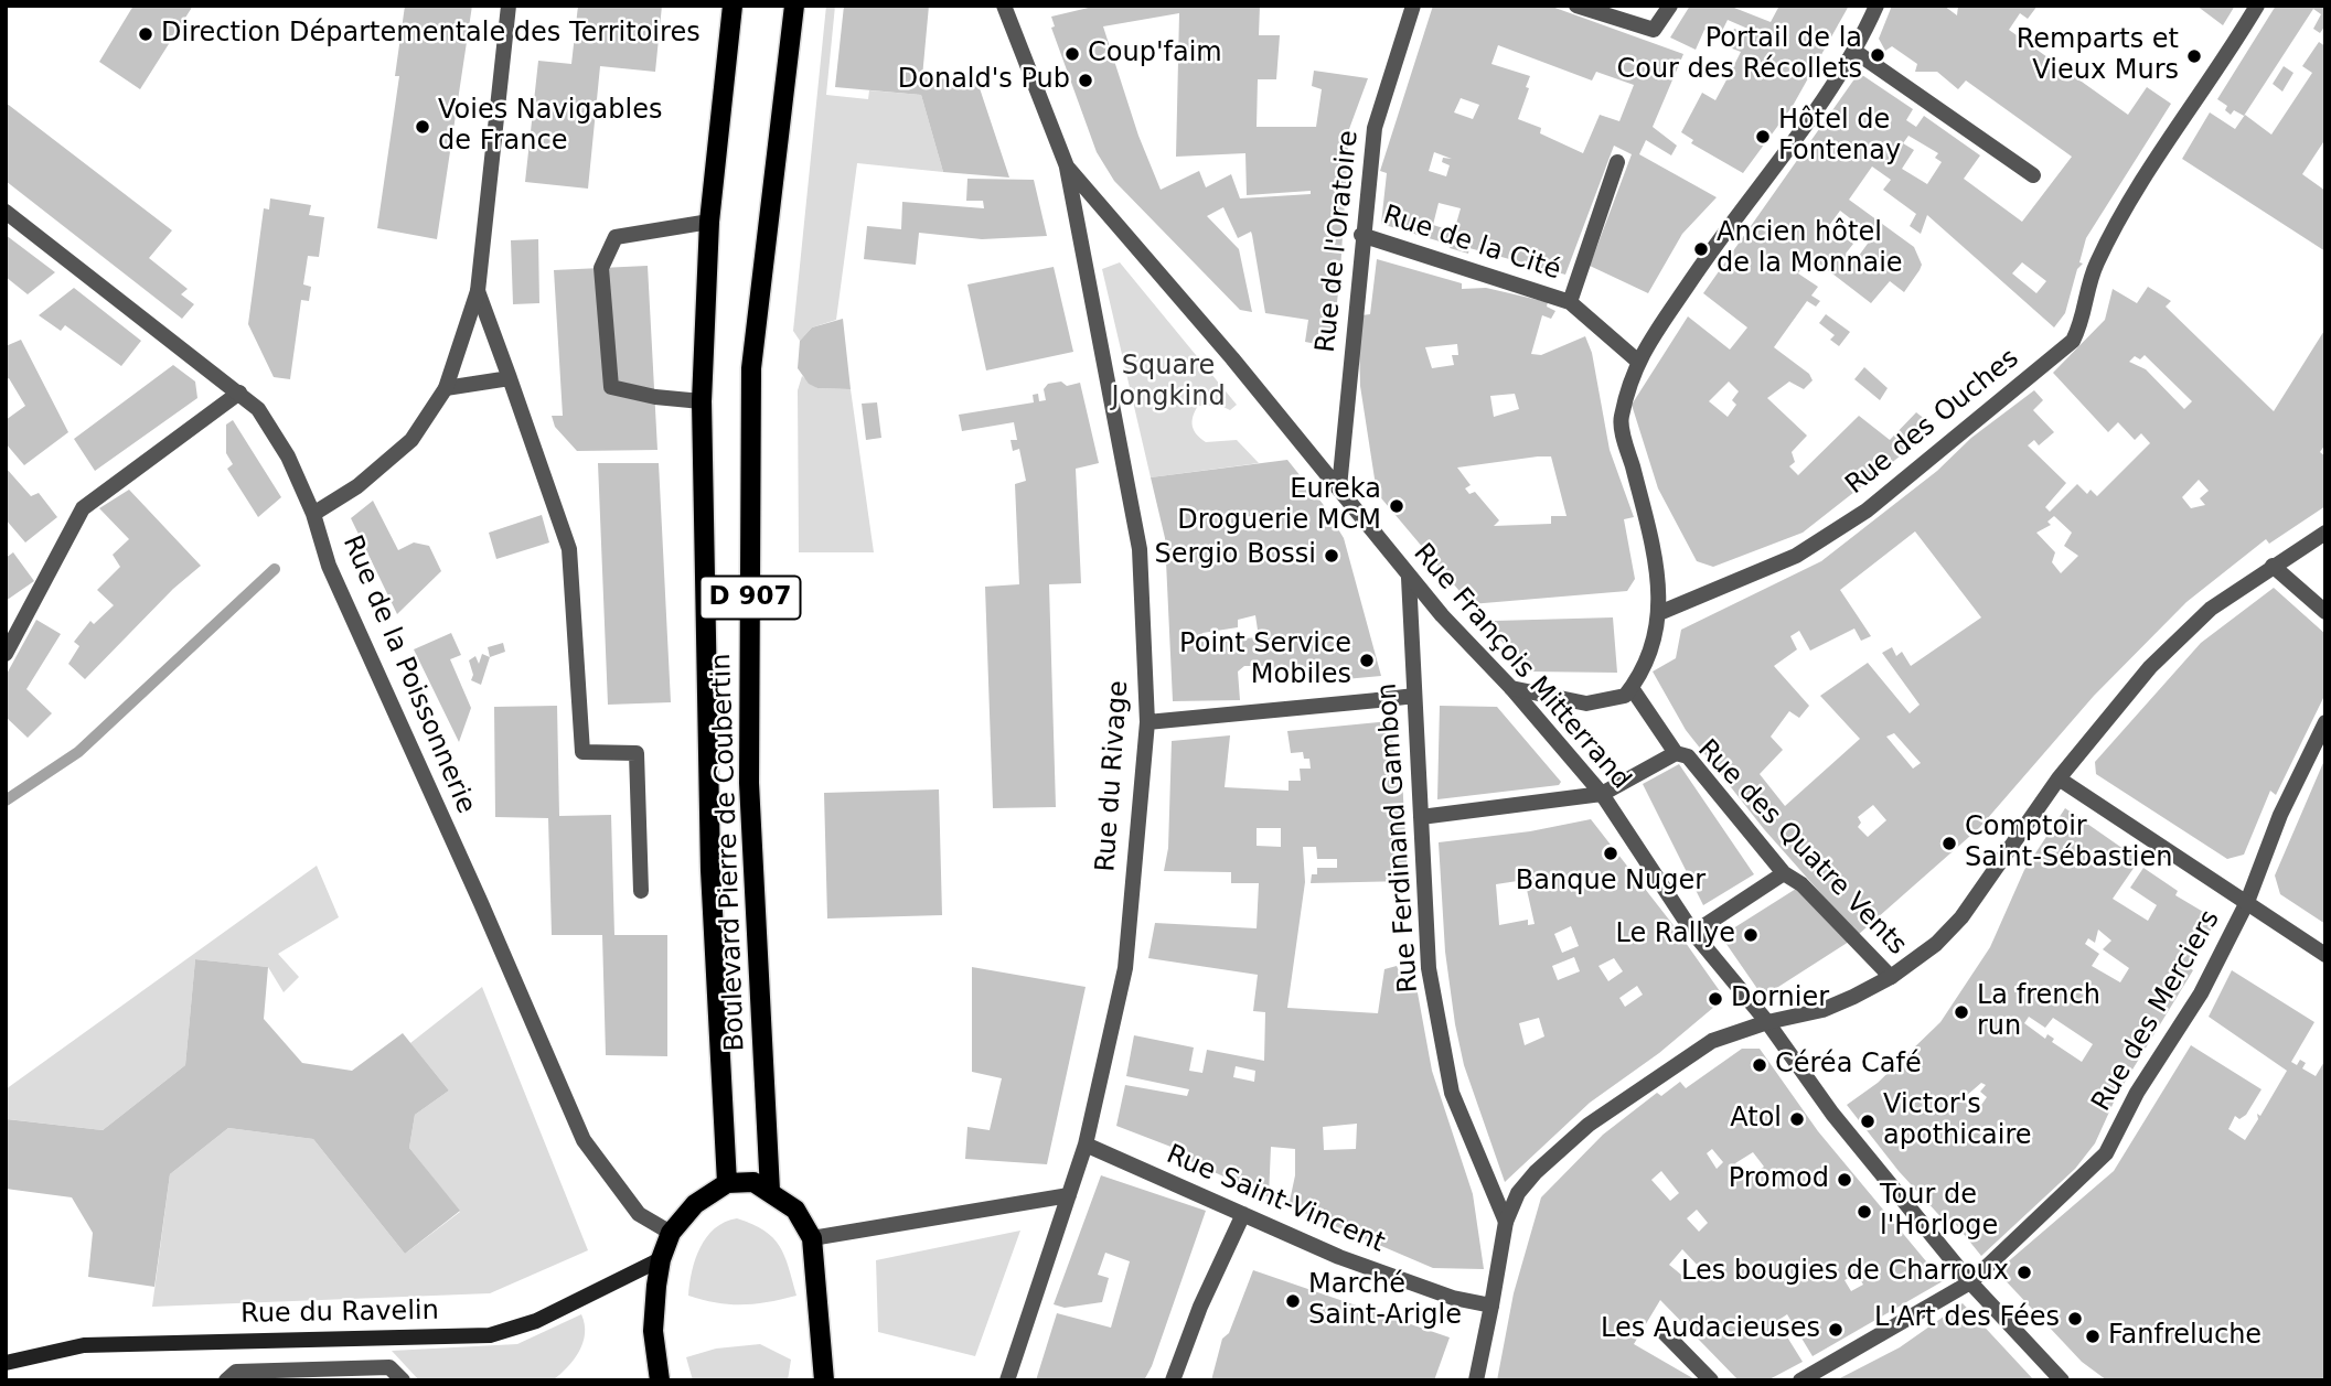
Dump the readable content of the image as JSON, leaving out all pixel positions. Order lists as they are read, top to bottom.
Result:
{
  "streets": {
    "main road": ["D 907", "Boulevard Pierre de Coubertin", "Rue du Ravelin"],
    "street": [
      "Rue de l'Oratoire",
      "Rue de la Cité",
      "Rue des Ouches",
      "Rue François Mitterrand",
      "Rue de la Poissonnerie",
      "Rue du Rivage",
      "Rue Ferdinand Gambon",
      "Rue des Quatre Vents",
      "Rue des Merciers",
      "Rue Saint-Vincent"
    ]
  },
  "crossings": [
    ["Rue de l'Oratoire", "Rue de la Cité"],
    ["Rue de l'Oratoire", "Rue François Mitterrand"],
    ["Rue François Mitterrand", "Rue du Rivage"],
    ["Rue François Mitterrand", "Rue Ferdinand Gambon"],
    ["Rue François Mitterrand", "Rue des Merciers"],
    ["Rue du Rivage", "Rue Saint-Vincent"]
  ],
  "parks": ["Square Jongkind"],
  "places": [
    "Direction Départementale des Territoires",
    "Coup'faim",
    "Portail de la Cour des Récollets",
    "Remparts et Vieux Murs",
    "Donald's Pub",
    "Voies Navigables de France",
    "Hôtel de Fontenay",
    "Ancien hôtel de la Monnaie",
    "Eureka Droguerie MCM",
    "Sergio Bossi",
    "Point Service Mobiles",
    "Comptoir Saint-Sébastien",
    "Banque Nuger",
    "Le Rallye",
    "Dornier",
    "La french run",
    "Céréa Café",
    "Atol",
    "Victor's apothicaire",
    "Promod",
    "Tour de l'Horloge",
    "Les bougies de Charroux",
    "Marché Saint-Arigle",
    "L'Art des Fées",
    "Les Audacieuses",
    "Fanfreluche"
  ]
}
